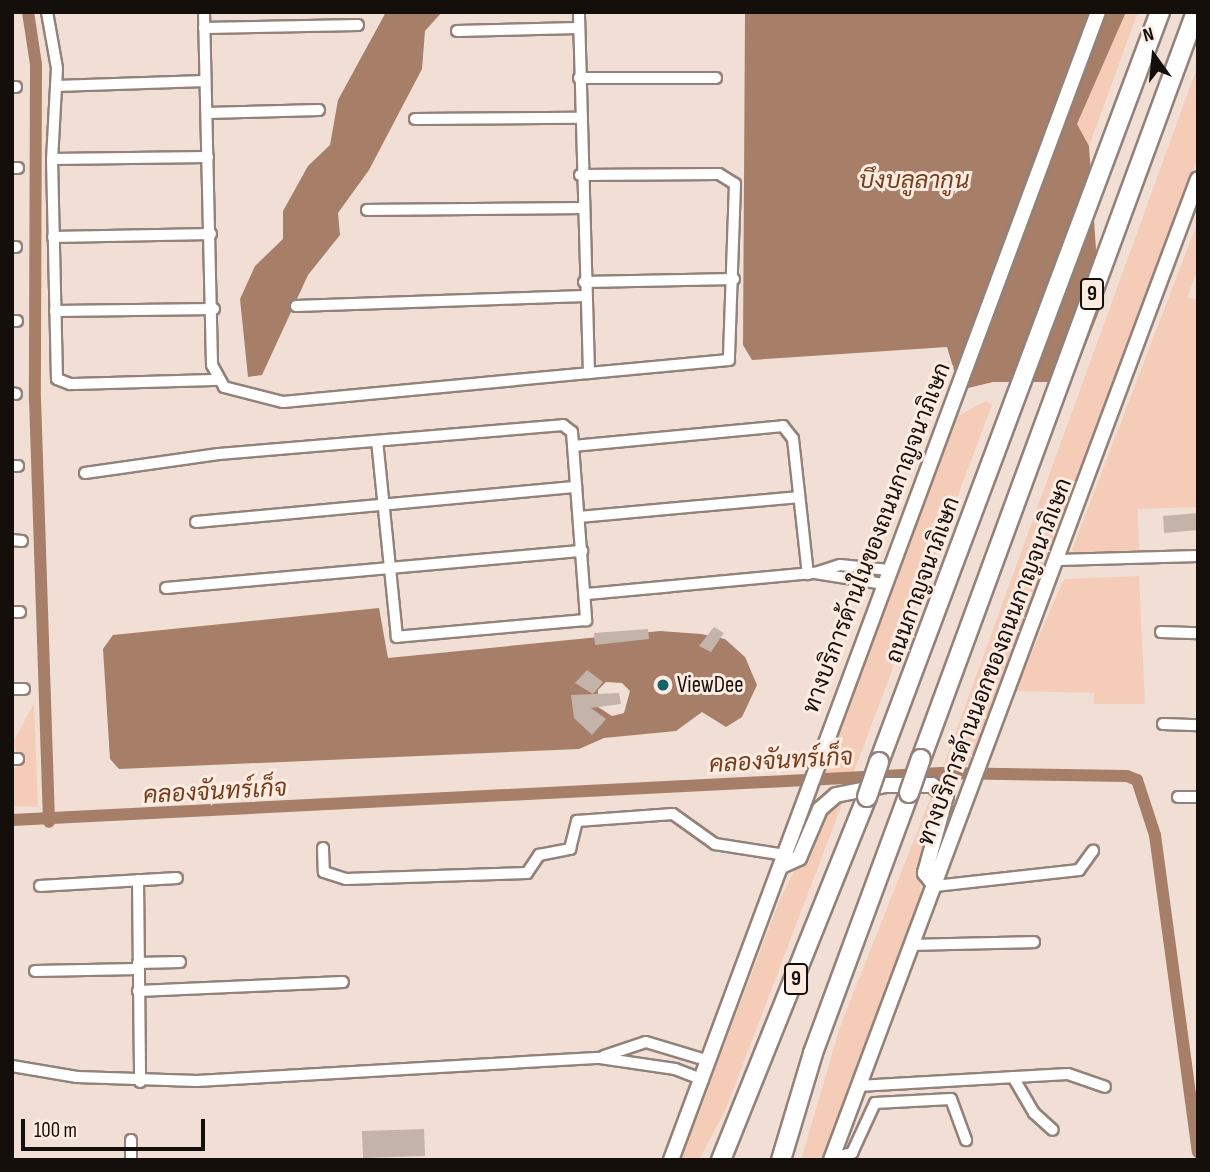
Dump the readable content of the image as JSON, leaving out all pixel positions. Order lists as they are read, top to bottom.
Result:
{
  "streets": {
    "highway": ["9", "ถนนกาญจนาภิเษก"],
    "main road": ["ทางบริการด้านในของถนนกาญจนาภิเษก", "ทางบริการด้านนอกของถนนกาญจนาภิเษก"]
  },
  "water": ["บึงบลูลากูน", "คลองจันทร์เก็จ"],
  "places": ["ViewDee"],
  "scale_bar": "100 m",
  "north": "top"
}
